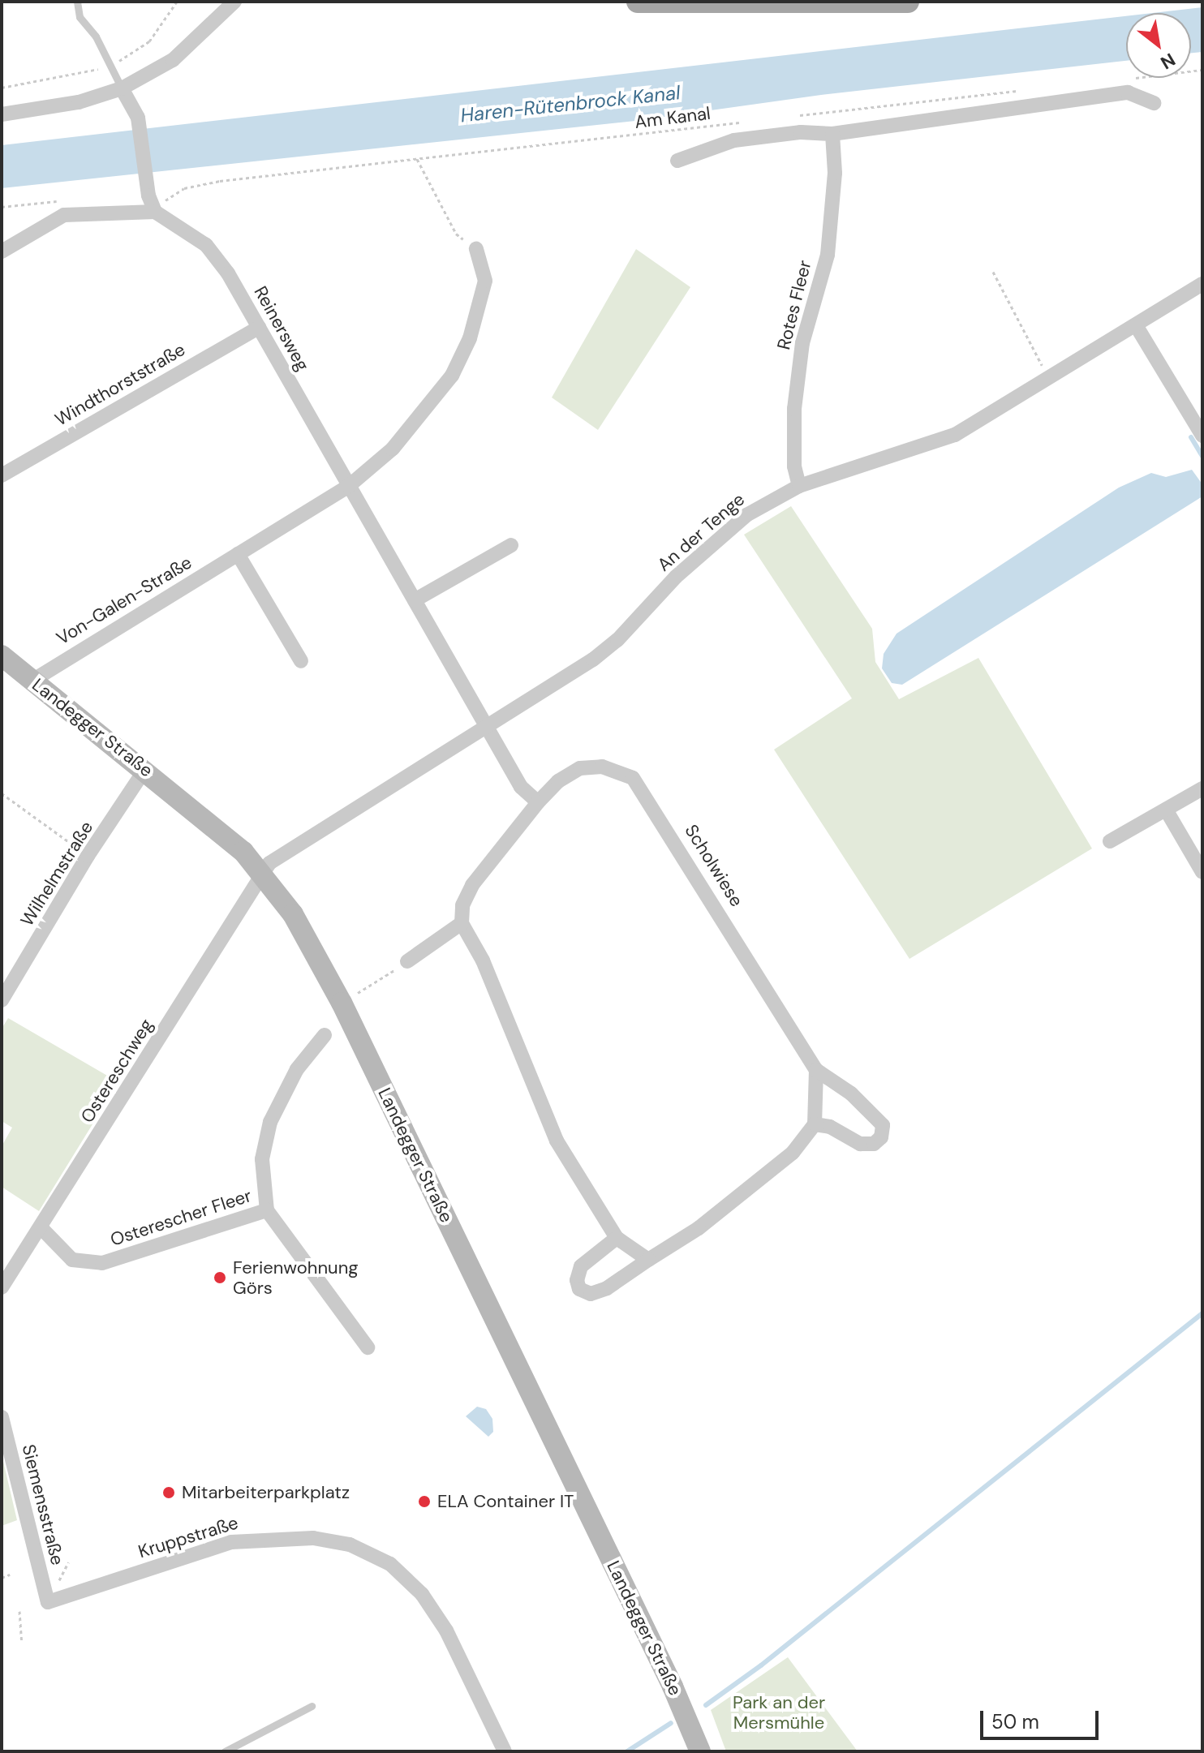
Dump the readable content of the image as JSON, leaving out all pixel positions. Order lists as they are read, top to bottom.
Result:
{
  "streets": {
    "main road": ["Landegger Straße"],
    "street": [
      "Rotes Fleer",
      "Reinersweg",
      "Windthorststraße",
      "An der Tenge",
      "Von-Galen-Straße",
      "Scholwiese",
      "Wilhelmstraße",
      "Ostereschweg",
      "Osterescher Fleer",
      "Siemensstraße",
      "Kruppstraße"
    ],
    "path": ["Am Kanal"]
  },
  "crossings": [
    ["Am Kanal", "Reinersweg"],
    ["Rotes Fleer", "An der Tenge"],
    ["Reinersweg", "Windthorststraße"],
    ["Reinersweg", "An der Tenge"],
    ["Reinersweg", "Von-Galen-Straße"],
    ["An der Tenge", "Landegger Straße"],
    ["An der Tenge", "Ostereschweg"],
    ["Von-Galen-Straße", "Landegger Straße"],
    ["Landegger Straße", "Wilhelmstraße"],
    ["Landegger Straße", "Ostereschweg"],
    ["Ostereschweg", "Osterescher Fleer"],
    ["Siemensstraße", "Kruppstraße"]
  ],
  "water": ["Haren-Rütenbrock Kanal"],
  "parks": ["Park an der Mersmühle"],
  "places": ["Ferienwohnung Görs", "Mitarbeiterparkplatz", "ELA Container IT"],
  "scale_bar": "50 m",
  "north": "bottom right"
}
